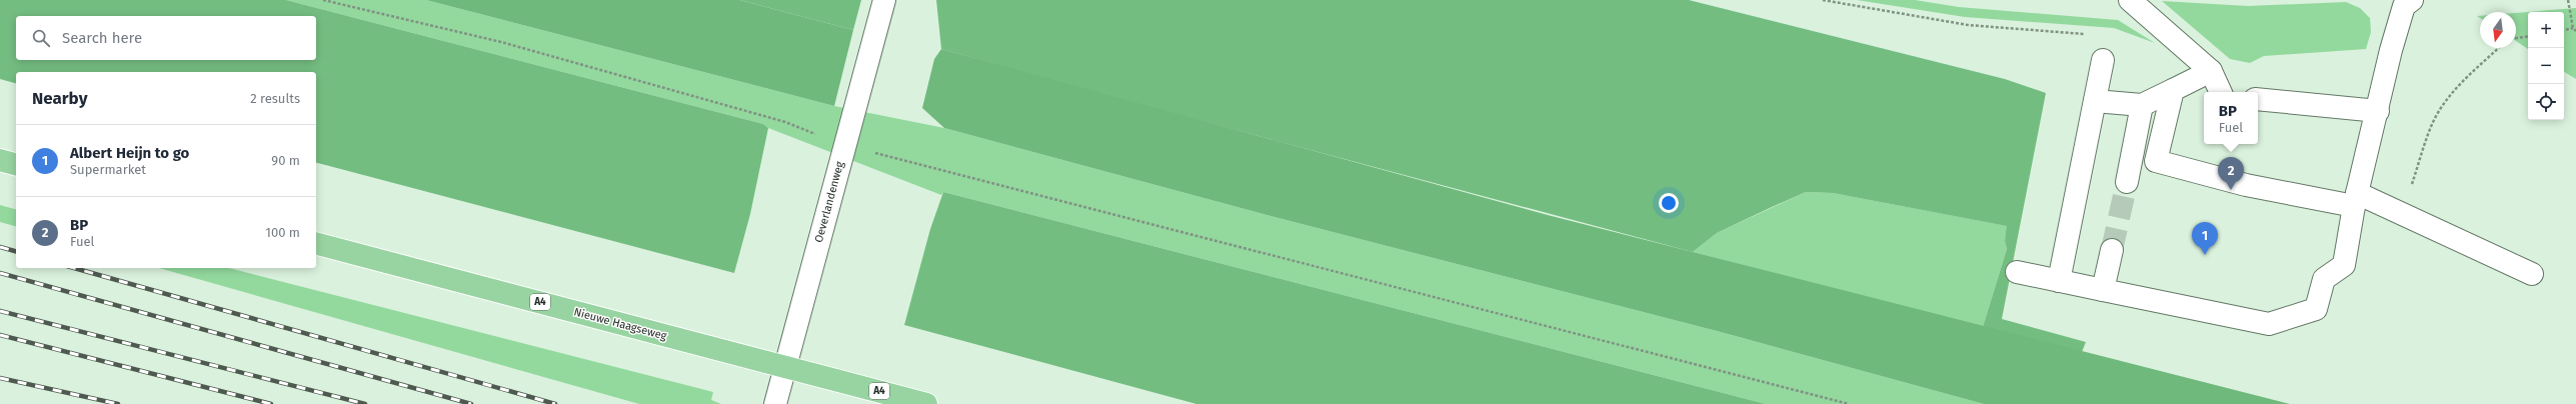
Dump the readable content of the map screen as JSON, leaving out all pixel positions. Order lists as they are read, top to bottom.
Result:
{
  "streets": {
    "highway": ["A4", "Nieuwe Haagseweg"],
    "street": ["Oeverlandenweg"]
  },
  "north": "bottom",
  "page": {
    "map_buttons": ["+", "−"],
    "search": "Search here",
    "heading": ["Nearby", "2 results"],
    "popup": ["BP", "Fuel"],
    "list": [
      {
        "mark": "1",
        "name": "Albert Heijn to go",
        "note": "Supermarket",
        "value": "90 m"
      },
      {
        "mark": "2",
        "name": "BP",
        "note": "Fuel",
        "value": "100 m"
      }
    ],
    "pins": ["2", "1"]
  }
}
